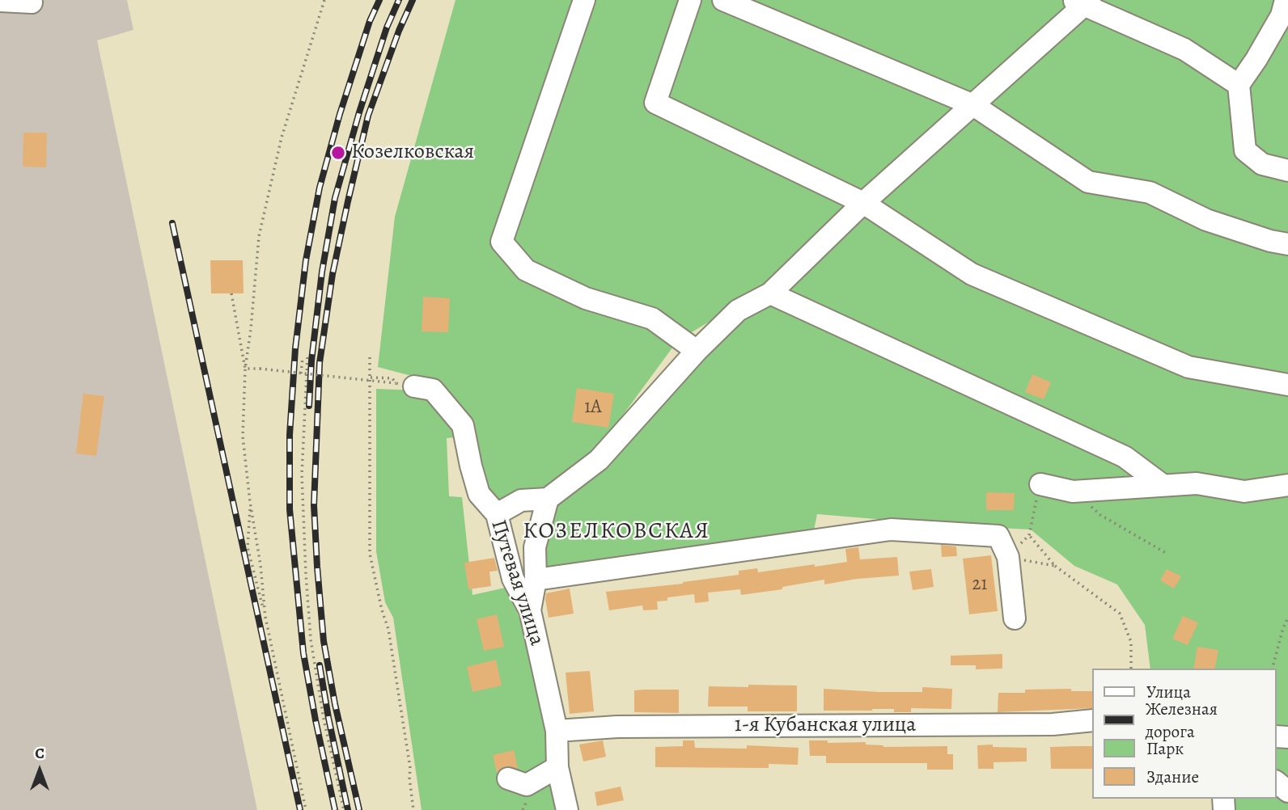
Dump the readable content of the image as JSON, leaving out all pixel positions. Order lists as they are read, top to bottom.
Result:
{
  "streets": {
    "street": ["Путевая улица", "1-я Кубанская улица"]
  },
  "crossings": [
    ["Путевая улица", "1-я Кубанская улица"]
  ],
  "districts": ["КОЗЕЛКОВСКАЯ"],
  "places": ["Козелковская"],
  "house_numbers": ["1А", "21"],
  "legend": [
    "Улица",
    "Железная дорога",
    "Парк",
    "Здание"
  ],
  "north": "top"
}
